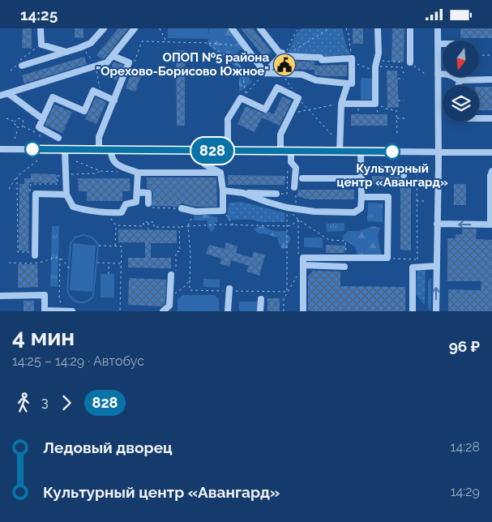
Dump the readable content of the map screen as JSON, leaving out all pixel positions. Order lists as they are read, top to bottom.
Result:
{
  "places": {
    "public building": ["ОПОП №5 района \"Орехово-Борисово Южное\""],
    "other": ["Культурный центр «Авангард»"]
  },
  "lines": ["bus line 828"],
  "north": "bottom",
  "page": {
    "status": "14:25",
    "on_map": "828",
    "heading": ["4 мин", "14:25 – 14:29 · Автобус", "96 ₽"],
    "legs": ["3", "828"],
    "list": [
      {
        "name": "Ледовый дворец",
        "value": "14:28"
      },
      {
        "name": "Культурный центр «Авангард»",
        "value": "14:29"
      }
    ]
  }
}
